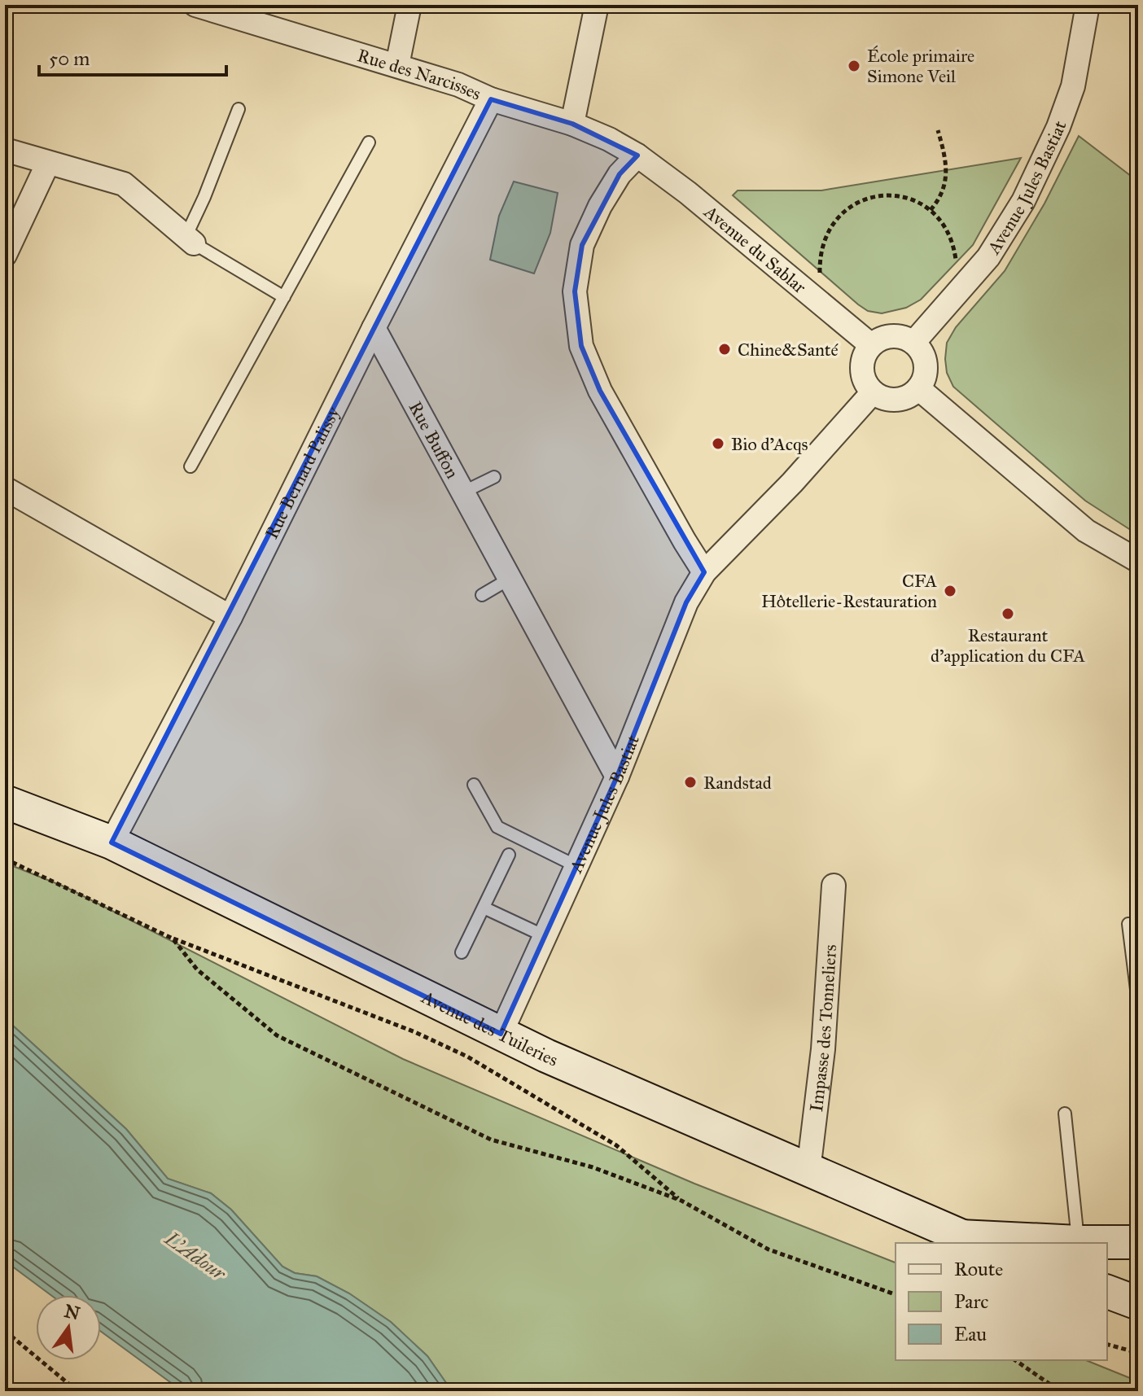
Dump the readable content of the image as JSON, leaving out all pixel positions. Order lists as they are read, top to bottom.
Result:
{
  "streets": {
    "main road": ["Avenue des Tuileries"],
    "street": [
      "Rue des Narcisses",
      "Avenue Jules Bastiat",
      "Avenue du Sablar",
      "Rue Buffon",
      "Rue Bernard Palissy",
      "Impasse des Tonneliers"
    ]
  },
  "crossings": [
    ["Rue des Narcisses", "Avenue du Sablar"],
    ["Avenue Jules Bastiat", "Avenue du Sablar"],
    ["Avenue Jules Bastiat", "Rue Buffon"],
    ["Avenue Jules Bastiat", "Avenue des Tuileries"],
    ["Rue Buffon", "Rue Bernard Palissy"],
    ["Rue Bernard Palissy", "Avenue des Tuileries"],
    ["Avenue des Tuileries", "Impasse des Tonneliers"]
  ],
  "water": ["L'Adour"],
  "places": [
    "École primaire Simone Veil",
    "Chine&Santé",
    "Bio d'Acqs",
    "CFA Hôtellerie-Restauration",
    "Restaurant d'application du CFA",
    "Randstad"
  ],
  "legend": ["Route", "Parc", "Eau"],
  "scale_bar": "50 m",
  "north": "top"
}
